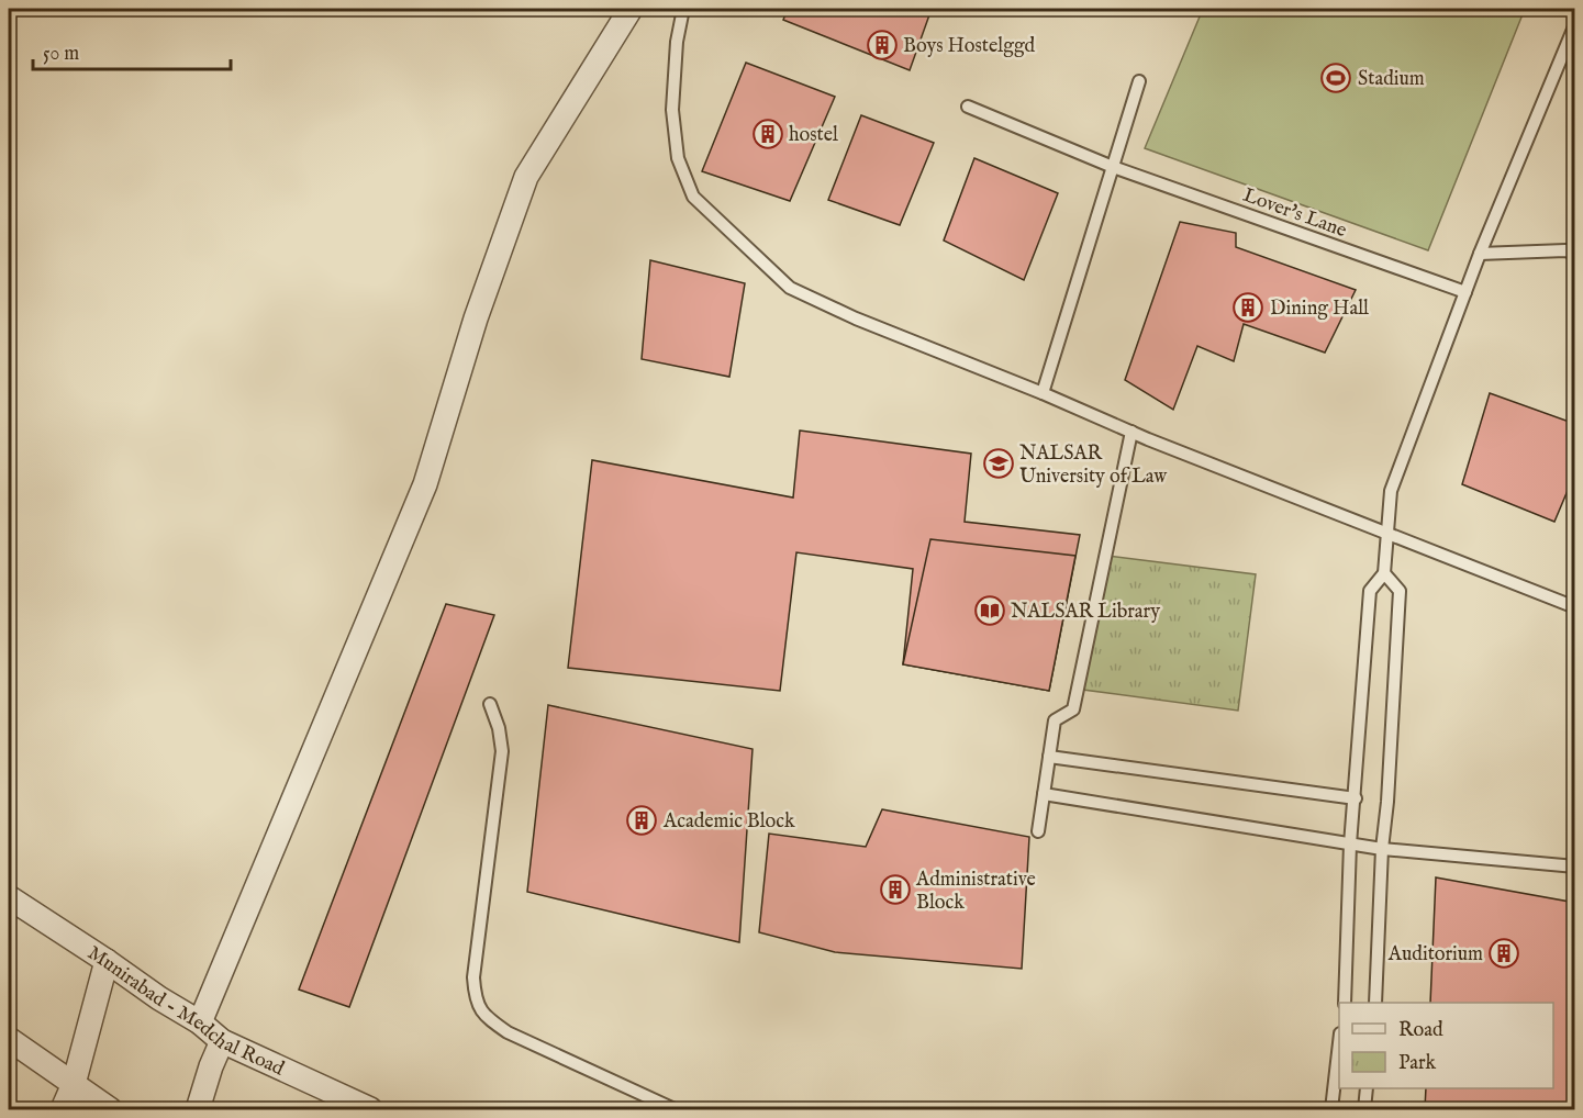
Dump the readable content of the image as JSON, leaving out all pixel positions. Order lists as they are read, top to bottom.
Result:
{
  "streets": {
    "street": ["Munirabad - Medchal Road"],
    "lane": ["Lover's Lane"]
  },
  "places": {
    "building": [
      "Boys Hostelggd",
      "hostel",
      "Dining Hall",
      "Academic Block",
      "Administrative Block",
      "Auditorium"
    ],
    "sports": ["Stadium"],
    "school or university": ["NALSAR University of Law"],
    "library": ["NALSAR Library"]
  },
  "legend": ["Road", "Park"],
  "scale_bar": "50 m"
}
